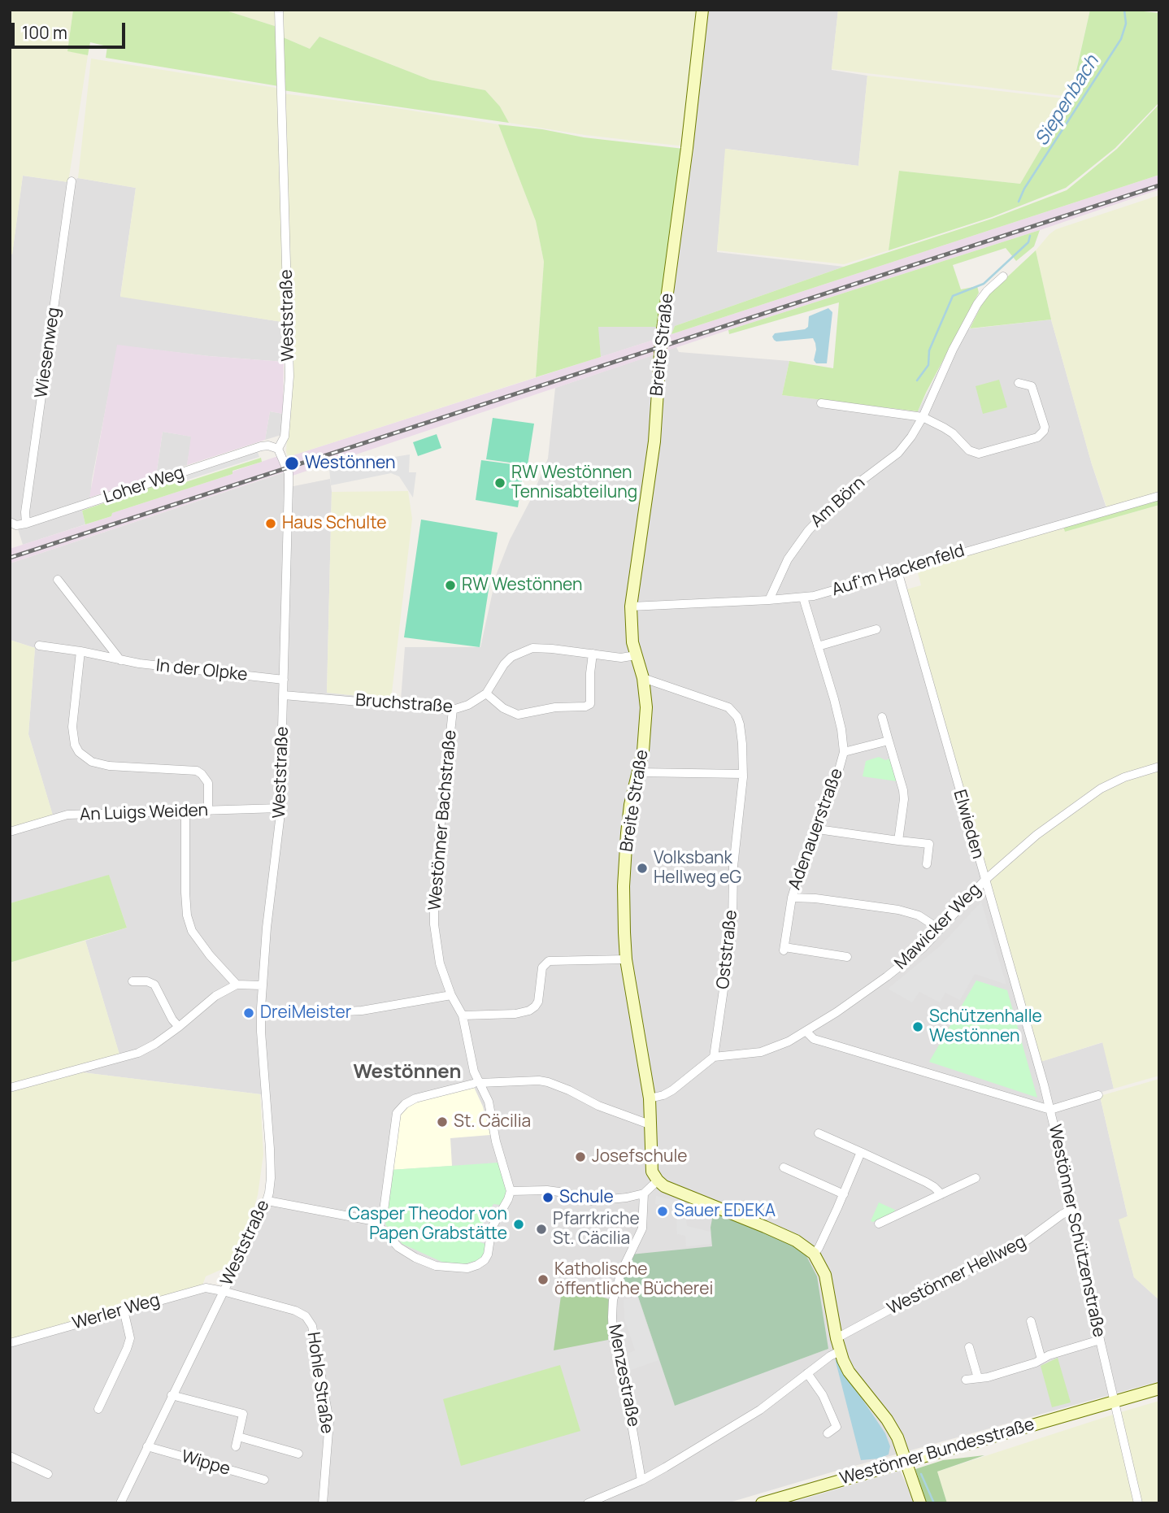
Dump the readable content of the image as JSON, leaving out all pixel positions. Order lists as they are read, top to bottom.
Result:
{
  "streets": {
    "street": [
      "Weststraße",
      "Breite Straße",
      "Wiesenweg",
      "Loher Weg",
      "Am Börn",
      "Auf'm Hackenfeld",
      "In der Olpke",
      "Bruchstraße",
      "An Luigs Weiden",
      "Westönner Bachstraße",
      "Elwieden",
      "Adenauerstraße",
      "Mawicker Weg",
      "Oststraße",
      "Westönner Schützenstraße",
      "Westönner Hellweg",
      "Werler Weg",
      "Menzestraße",
      "Hohle Straße",
      "Westönner Bundesstraße",
      "Wippe"
    ]
  },
  "crossings": [
    ["Weststraße", "Loher Weg"],
    ["Weststraße", "In der Olpke"],
    ["Weststraße", "Bruchstraße"],
    ["Weststraße", "An Luigs Weiden"],
    ["Weststraße", "Werler Weg"],
    ["Weststraße", "Hohle Straße"],
    ["Weststraße", "Wippe"],
    ["Breite Straße", "Auf'm Hackenfeld"],
    ["Breite Straße", "Bruchstraße"],
    ["Breite Straße", "Oststraße"],
    ["Wiesenweg", "Loher Weg"],
    ["Am Börn", "Auf'm Hackenfeld"],
    ["Auf'm Hackenfeld", "Elwieden"],
    ["Auf'm Hackenfeld", "Adenauerstraße"],
    ["Bruchstraße", "Westönner Bachstraße"],
    ["Elwieden", "Mawicker Weg"],
    ["Elwieden", "Westönner Schützenstraße"],
    ["Mawicker Weg", "Oststraße"],
    ["Mawicker Weg", "Westönner Schützenstraße"],
    ["Westönner Schützenstraße", "Westönner Hellweg"],
    ["Westönner Schützenstraße", "Westönner Bundesstraße"],
    ["Werler Weg", "Hohle Straße"]
  ],
  "districts": ["Westönnen"],
  "water": ["Siepenbach"],
  "places": [
    "Westönnen",
    "RW Westönnen Tennisabteilung",
    "Haus Schulte",
    "RW Westönnen",
    "Volksbank Hellweg eG",
    "DreiMeister",
    "Schützenhalle Westönnen",
    "St. Cäcilia",
    "Josefschule",
    "Schule",
    "Sauer EDEKA",
    "Casper Theodor von Papen Grabstätte",
    "Pfarrkriche St. Cäcilia",
    "Katholische öffentliche Bücherei"
  ],
  "scale_bar": "100 m"
}
